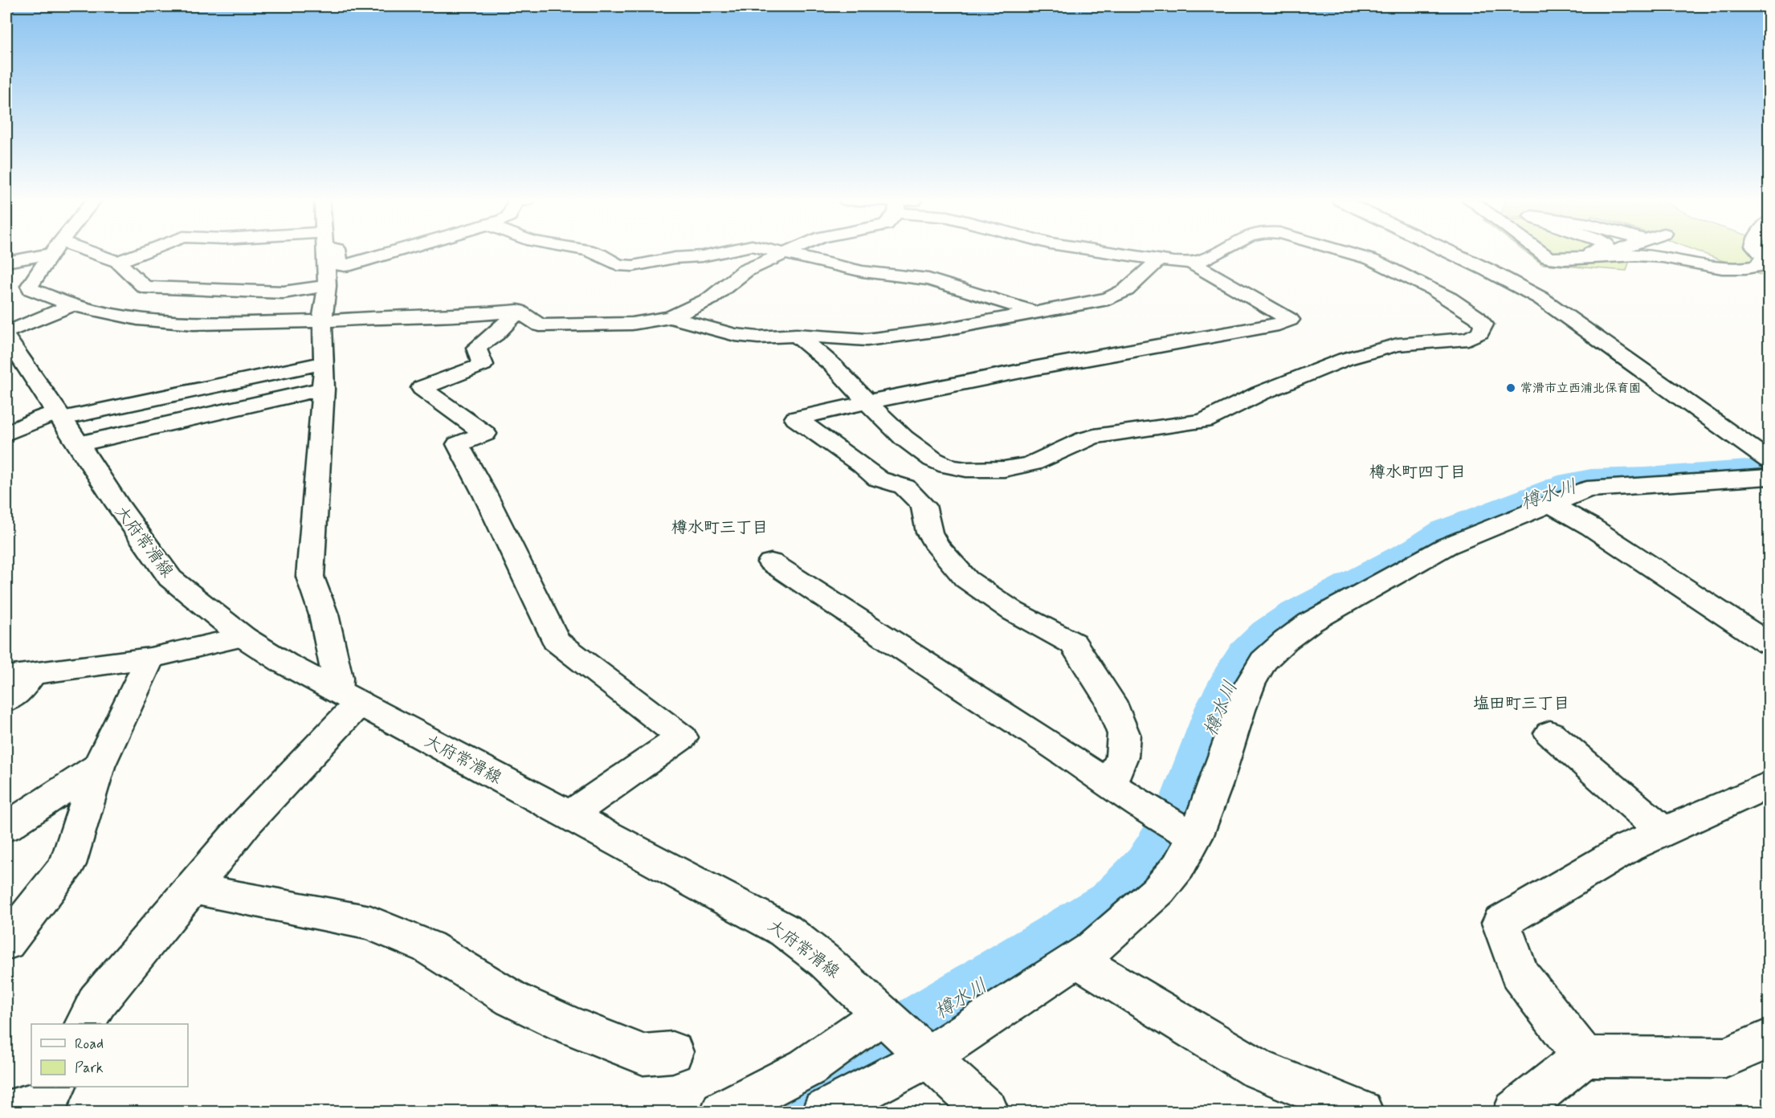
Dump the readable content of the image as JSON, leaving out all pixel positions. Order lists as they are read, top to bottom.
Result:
{
  "streets": {
    "street": ["大府常滑線"]
  },
  "districts": ["樽水町四丁目", "樽水町三丁目", "塩田町三丁目"],
  "water": ["樽水川"],
  "places": ["常滑市立西浦北保育園"],
  "legend": ["Road", "Park"]
}
